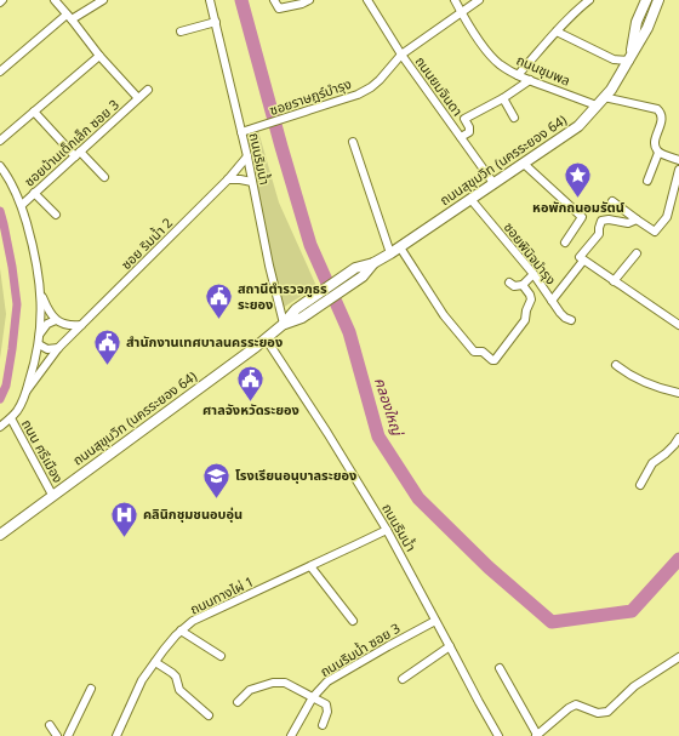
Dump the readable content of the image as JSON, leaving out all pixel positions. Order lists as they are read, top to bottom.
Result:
{
  "streets": {
    "street": [
      "ถนนชุมพล",
      "ถนนยมจินดา",
      "ซอยราษฎร์บำรุง",
      "ซอยบ้านเด็กเล็ก ซอย 3",
      "ถนนริมน้ำ",
      "ถนนสุขุมวิท (นครระยอง 64)",
      "ซอย ริมน้ำ 2",
      "ซอยพินิจบำรุง",
      "ถนน ศรีเมือง",
      "ถนนทางไผ่ 1",
      "ถนนริมน้ำ ซอย 3"
    ]
  },
  "crossings": [
    ["ถนนชุมพล", "ซอยราษฎร์บำรุง"],
    ["ถนนชุมพล", "ถนนสุขุมวิท (นครระยอง 64)"],
    ["ถนนยมจินดา", "ซอยราษฎร์บำรุง"],
    ["ถนนยมจินดา", "ถนนสุขุมวิท (นครระยอง 64)"],
    ["ซอยราษฎร์บำรุง", "ถนนริมน้ำ"],
    ["ถนนริมน้ำ", "ถนนสุขุมวิท (นครระยอง 64)"],
    ["ถนนริมน้ำ", "ซอย ริมน้ำ 2"],
    ["ถนนริมน้ำ", "ถนนทางไผ่ 1"],
    ["ถนนริมน้ำ", "ถนนริมน้ำ ซอย 3"],
    ["ถนนสุขุมวิท (นครระยอง 64)", "ซอยพินิจบำรุง"],
    ["ถนนสุขุมวิท (นครระยอง 64)", "ถนน ศรีเมือง"]
  ],
  "water": ["คลองใหญ่"],
  "places": {
    "place": ["หอพักถนอมรัตน์"],
    "public building": ["สถานีตำรวจภูธร ระยอง", "สำนักงานเทศบาลนครระยอง", "ศาลจังหวัดระยอง"],
    "school or university": ["โรงเรียนอนุบาลระยอง"],
    "hospital": ["คลินิกชุมชนอบอุ่น"]
  }
}
